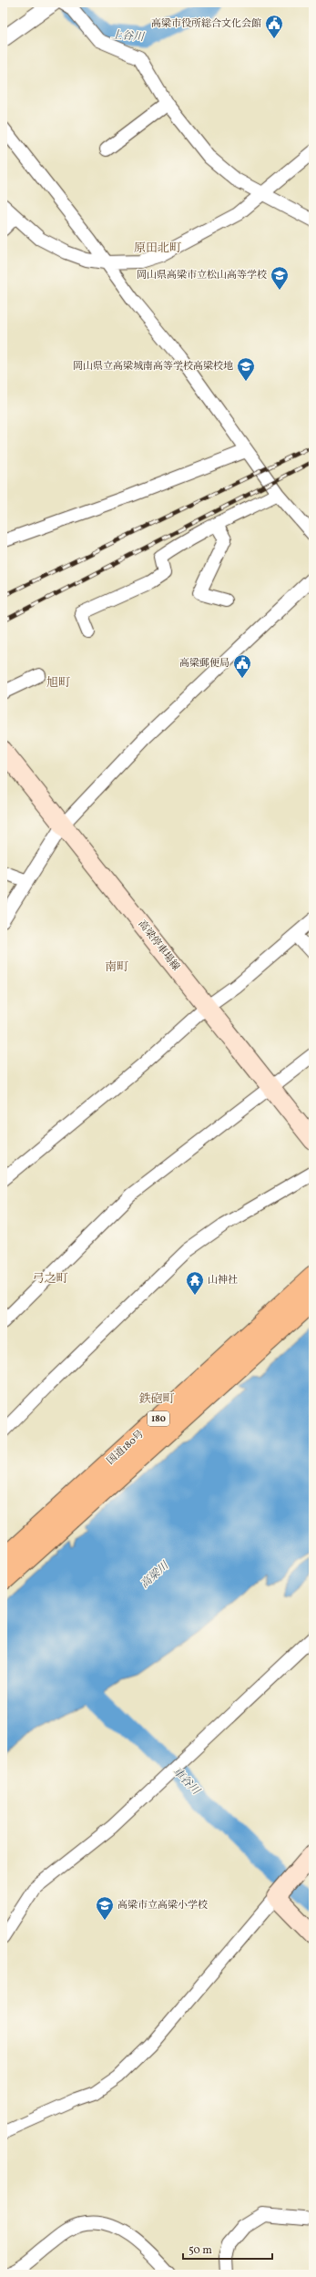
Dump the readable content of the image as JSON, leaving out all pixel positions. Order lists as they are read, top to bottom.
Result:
{
  "streets": {
    "highway": ["180", "国道180号"],
    "main road": ["高梁停車場線"]
  },
  "districts": [
    "原田北町",
    "旭町",
    "南町",
    "弓之町",
    "鉄砲町"
  ],
  "water": ["上谷川", "高梁川", "車谷川"],
  "places": {
    "public building": ["高梁市役所総合文化会館", "高梁郵便局"],
    "school or university": ["岡山県高梁市立松山高等学校", "岡山県立高梁城南高等学校高梁校地", "高梁市立高梁小学校"],
    "temple": ["山神社"]
  },
  "scale_bar": "50 m"
}
